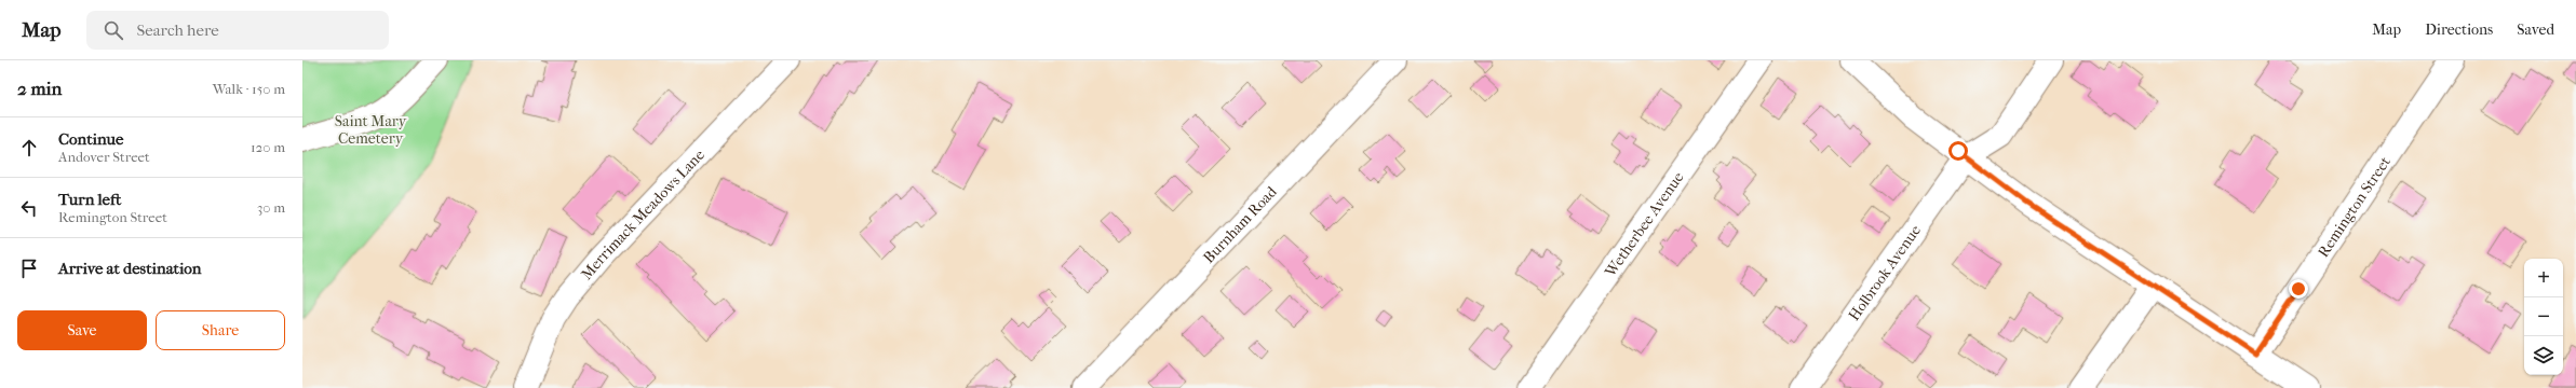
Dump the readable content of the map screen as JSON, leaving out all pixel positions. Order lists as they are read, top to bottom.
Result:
{
  "streets": {
    "street": [
      "Remington Street",
      "Merrimack Meadows Lane",
      "Burnham Road",
      "Wetherbee Avenue",
      "Holbrook Avenue"
    ]
  },
  "parks": ["Saint Mary Cemetery"],
  "page": {
    "header": "Map",
    "search": "Search here",
    "nav": ["Map", "Directions", "Saved"],
    "heading": ["2 min", "Walk · 150 m"],
    "list": [
      ["Continue", "Andover Street", "120 m"],
      ["Turn left", "Remington Street", "30 m"],
      "Arrive at destination"
    ],
    "map_buttons": ["+", "−"],
    "buttons": ["Save", "Share"]
  }
}
